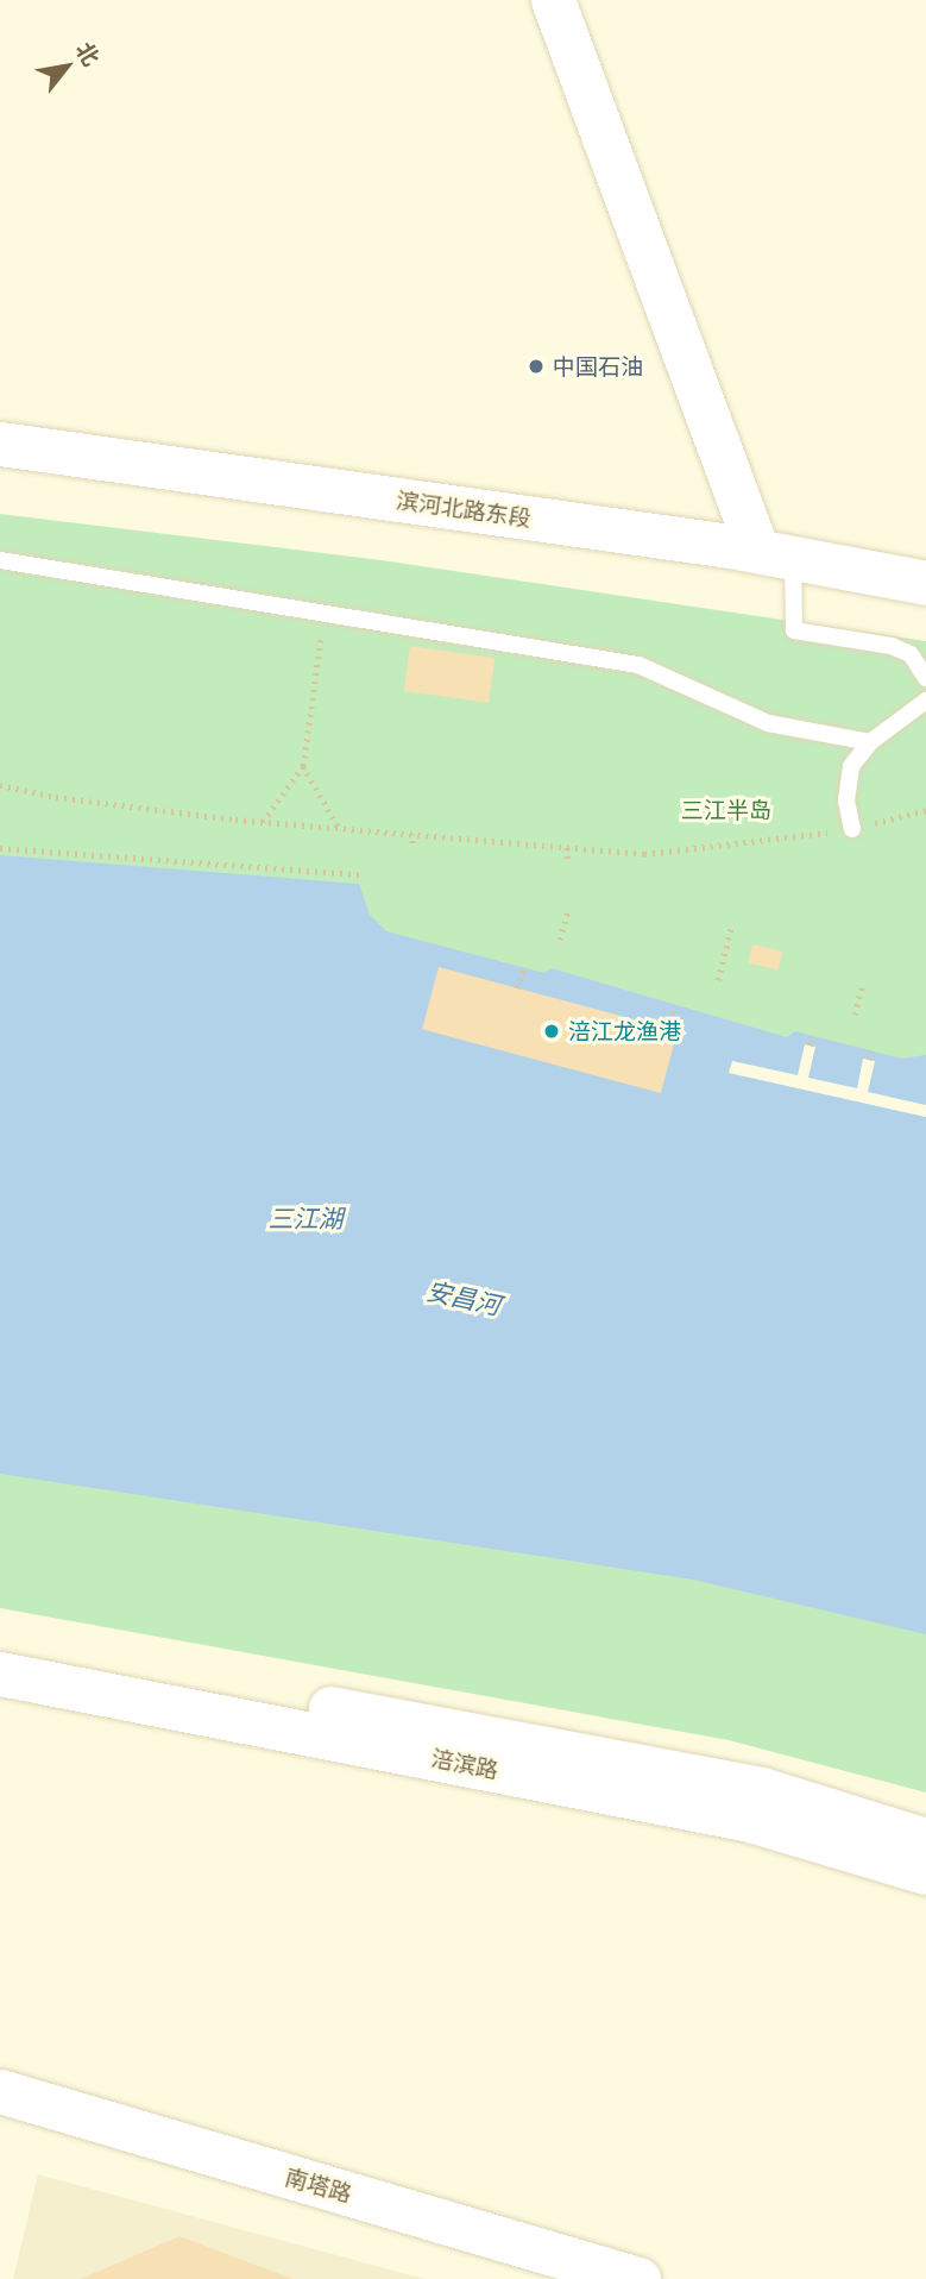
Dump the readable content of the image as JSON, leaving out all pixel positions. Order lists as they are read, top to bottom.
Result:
{
  "streets": {
    "main road": ["滨河北路东段", "涪滨路", "南塔路"]
  },
  "water": ["三江湖", "安昌河"],
  "parks": ["三江半岛"],
  "places": ["中国石油", "涪江龙渔港"],
  "north": "top right"
}
